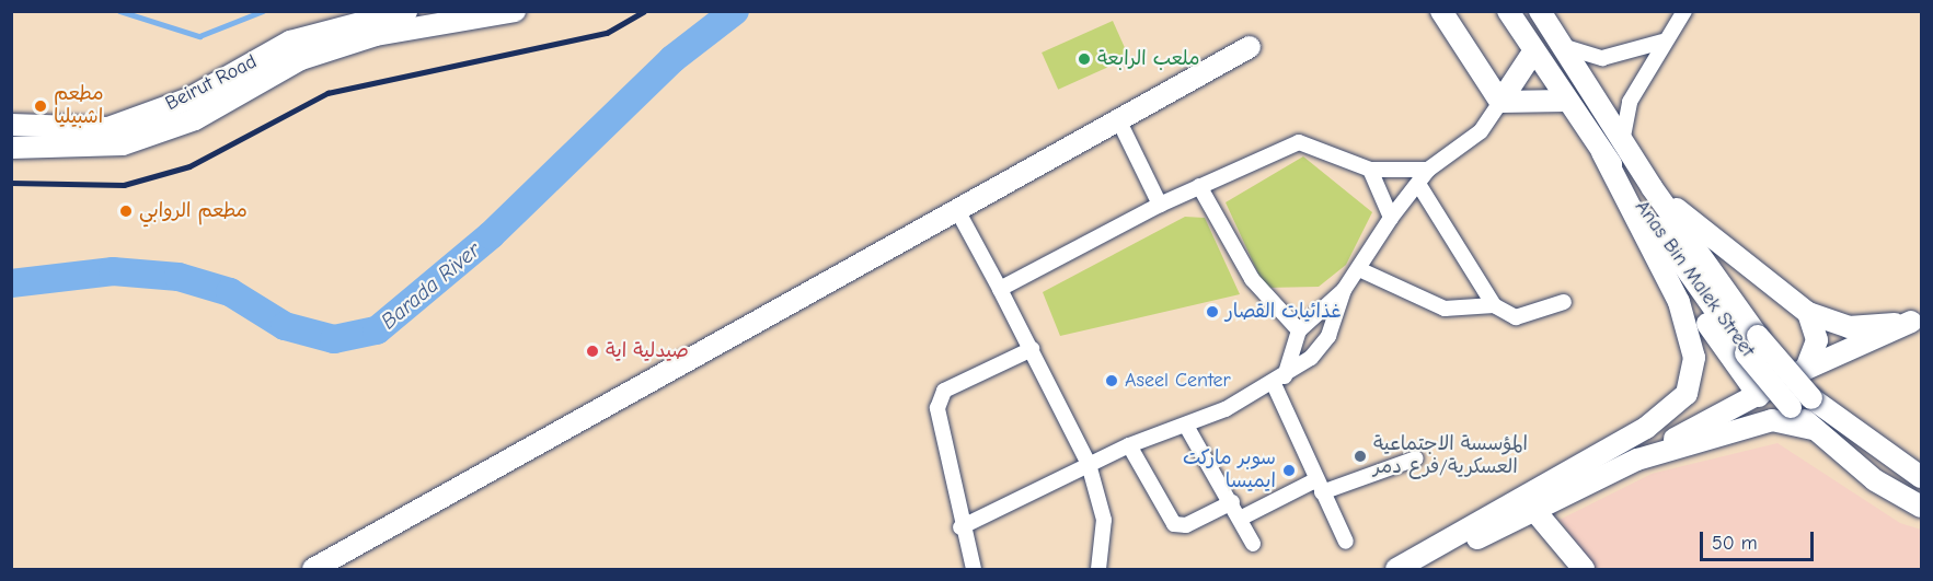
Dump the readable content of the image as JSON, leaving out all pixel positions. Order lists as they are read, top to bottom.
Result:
{
  "streets": {
    "street": ["Beirut Road", "Anas Bin Malek Street"]
  },
  "water": ["Barada River"],
  "places": [
    "ملعب الرابعة",
    "مطعم اشبيليا",
    "مطعم الروابي",
    "غذائيات القصار",
    "صيدلية اية",
    "Aseel Center",
    "المؤسسة الاجتماعية العسكرية/فرع دمر",
    "سوبر ماركت ايميسا"
  ],
  "scale_bar": "50 m"
}
